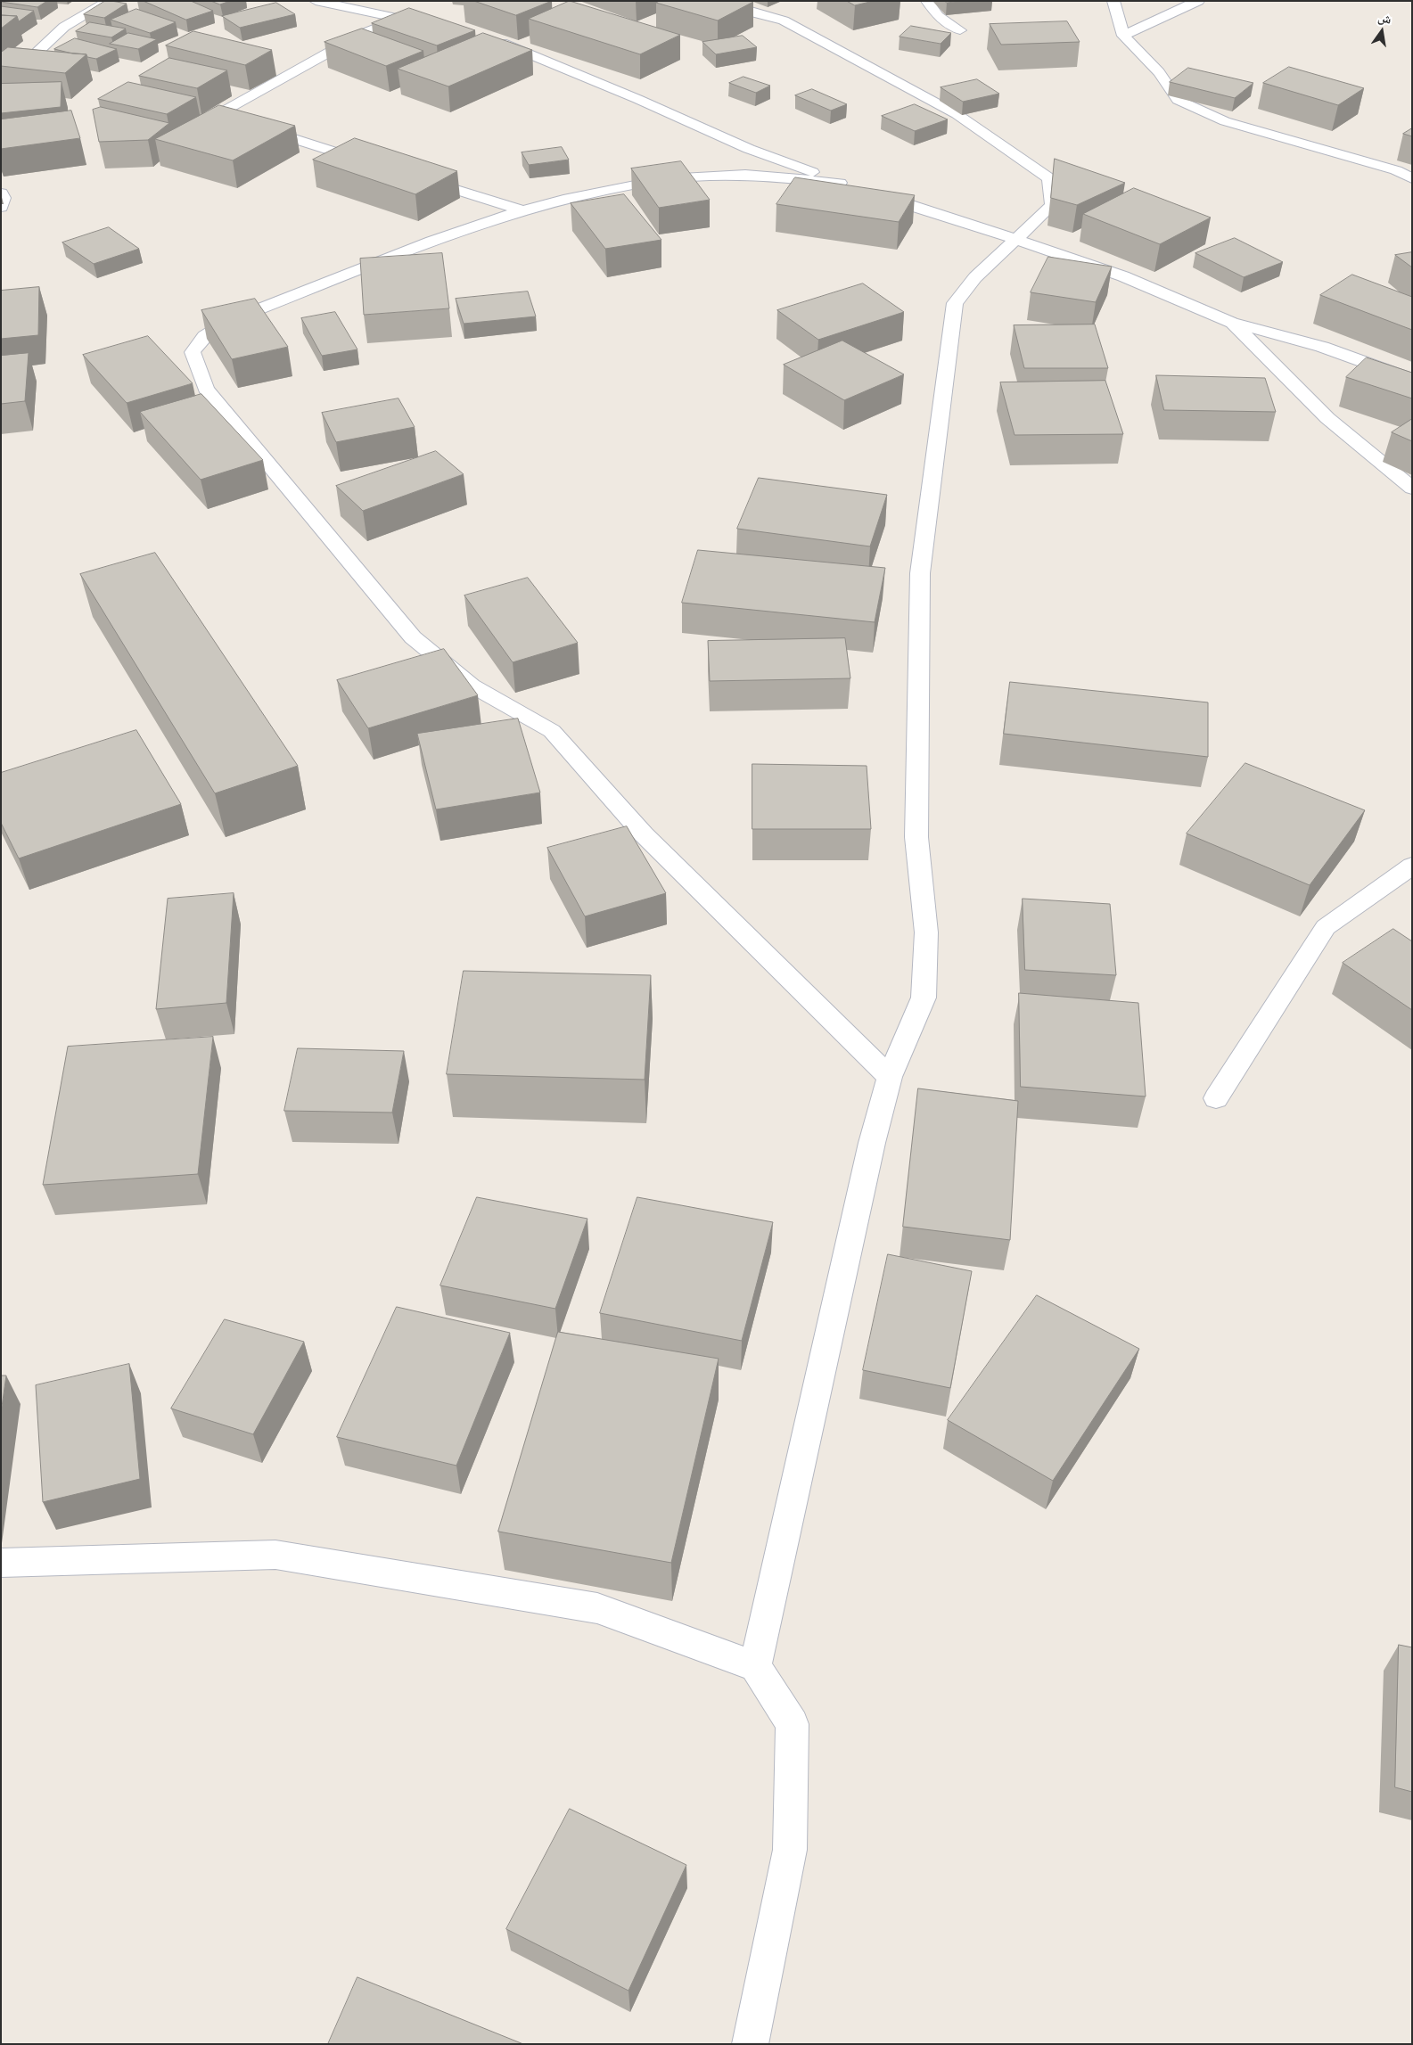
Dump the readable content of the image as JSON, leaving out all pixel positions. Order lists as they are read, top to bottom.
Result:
{
  "north": "top"
}
